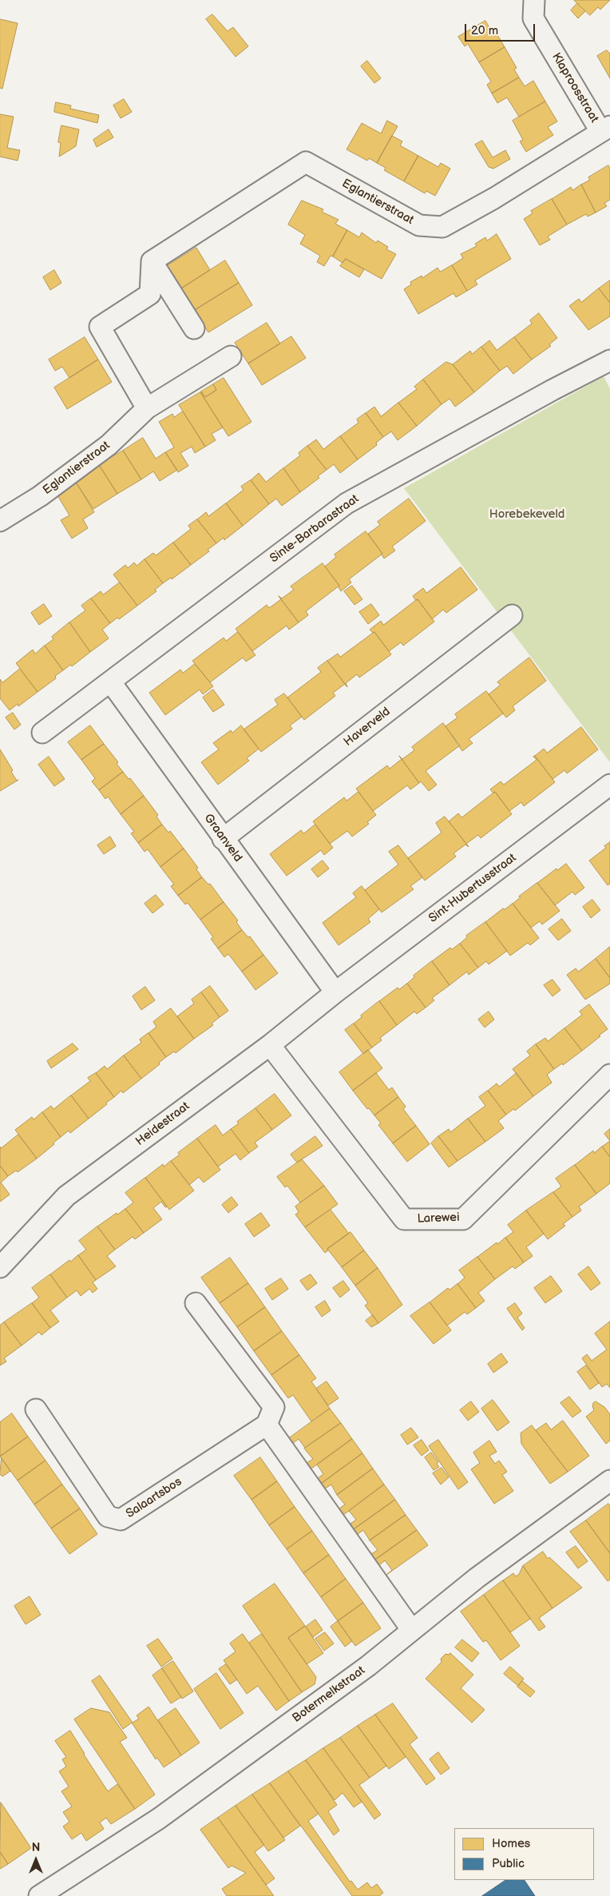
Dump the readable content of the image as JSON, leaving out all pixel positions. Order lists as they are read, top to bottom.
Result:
{
  "streets": {
    "street": [
      "Klaproosstraat",
      "Eglantierstraat",
      "Sinte-Barbarastraat",
      "Haverveld",
      "Graanveld",
      "Sint-Hubertusstraat",
      "Heidestraat",
      "Larewei",
      "Salaartsbos",
      "Botermelkstraat"
    ]
  },
  "crossings": [
    ["Klaproosstraat", "Eglantierstraat"],
    ["Sinte-Barbarastraat", "Graanveld"],
    ["Haverveld", "Graanveld"],
    ["Graanveld", "Sint-Hubertusstraat"],
    ["Graanveld", "Heidestraat"],
    ["Sint-Hubertusstraat", "Heidestraat"],
    ["Heidestraat", "Larewei"]
  ],
  "parks": ["Horebekeveld"],
  "legend": ["Homes", "Public"],
  "scale_bar": "20 m",
  "north": "top"
}
